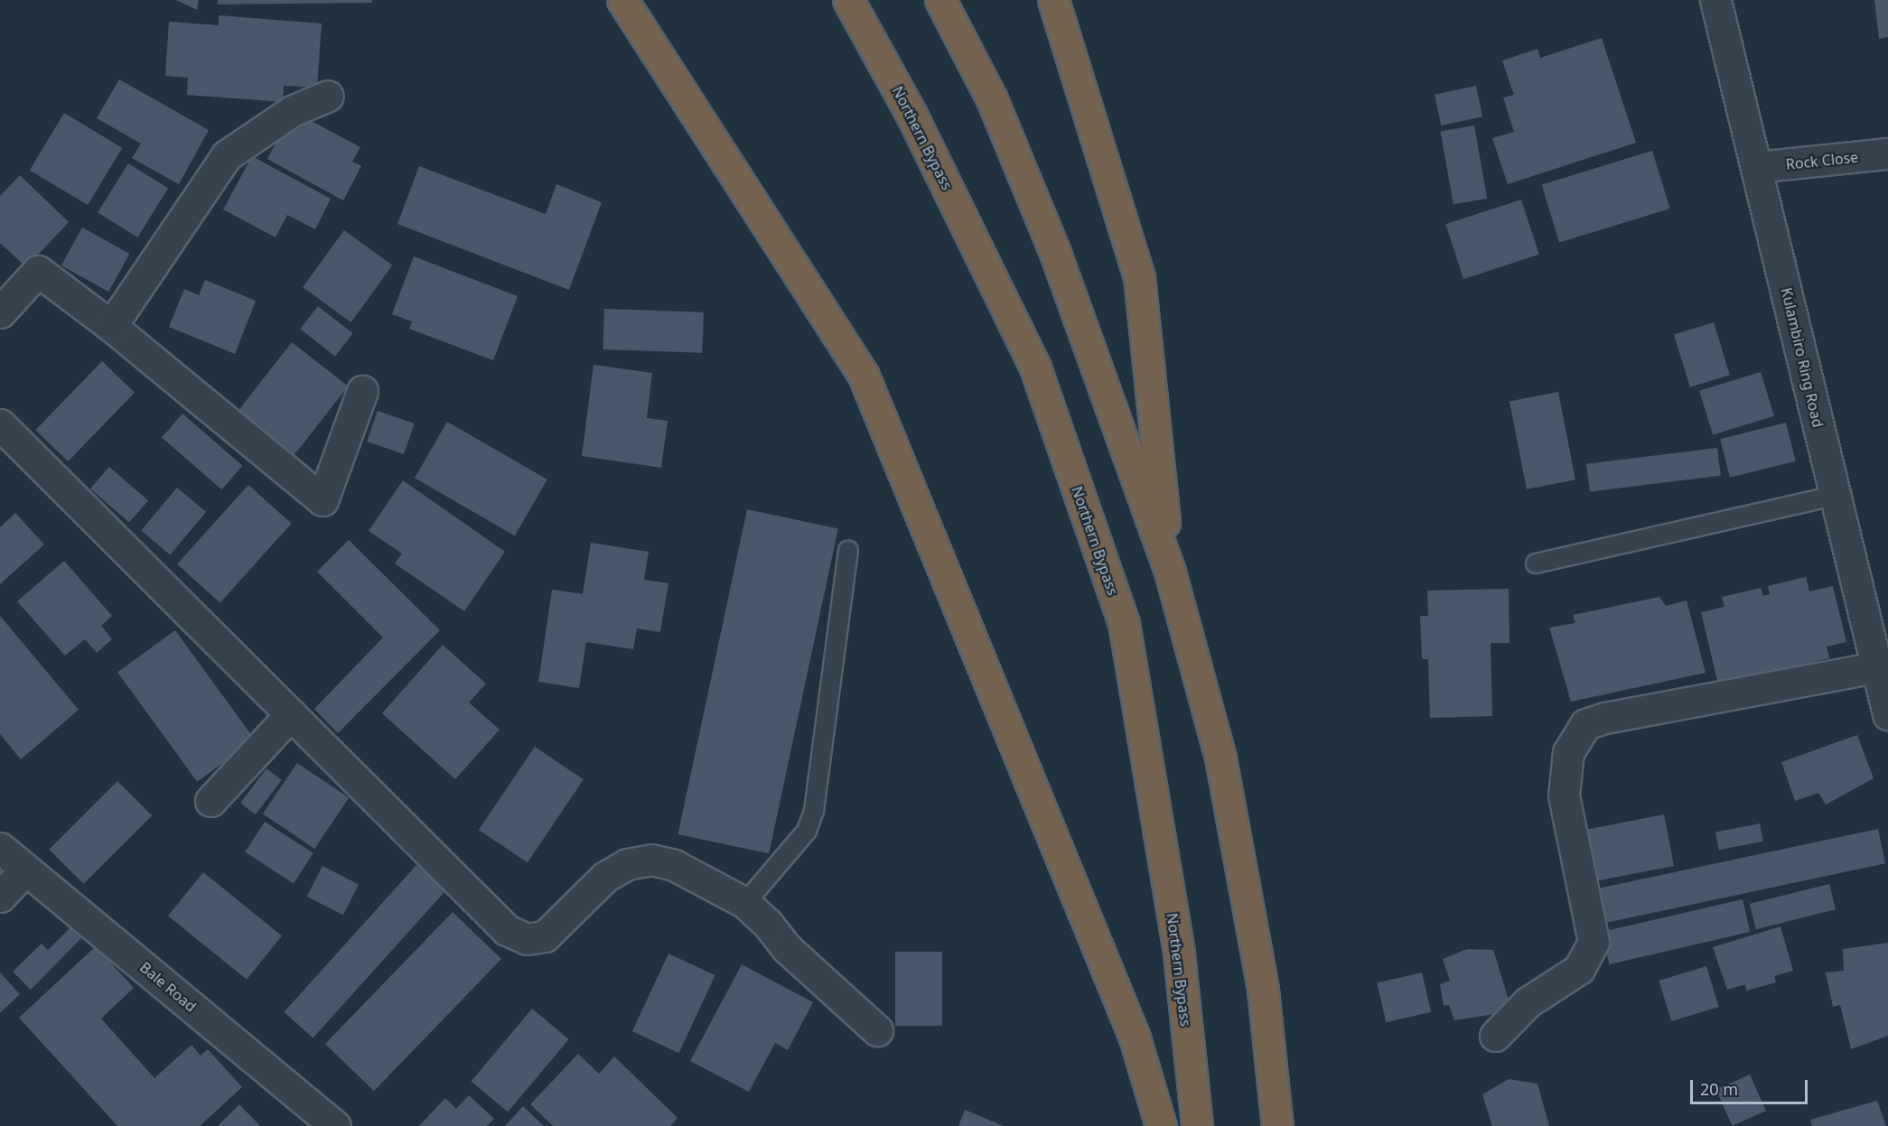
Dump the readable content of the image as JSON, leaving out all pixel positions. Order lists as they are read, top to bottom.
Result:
{
  "streets": {
    "highway": ["Northern Bypass"],
    "street": ["Rock Close", "Kulambiro Ring Road", "Bale Road"]
  },
  "crossings": [
    ["Rock Close", "Kulambiro Ring Road"]
  ],
  "scale_bar": "20 m"
}
